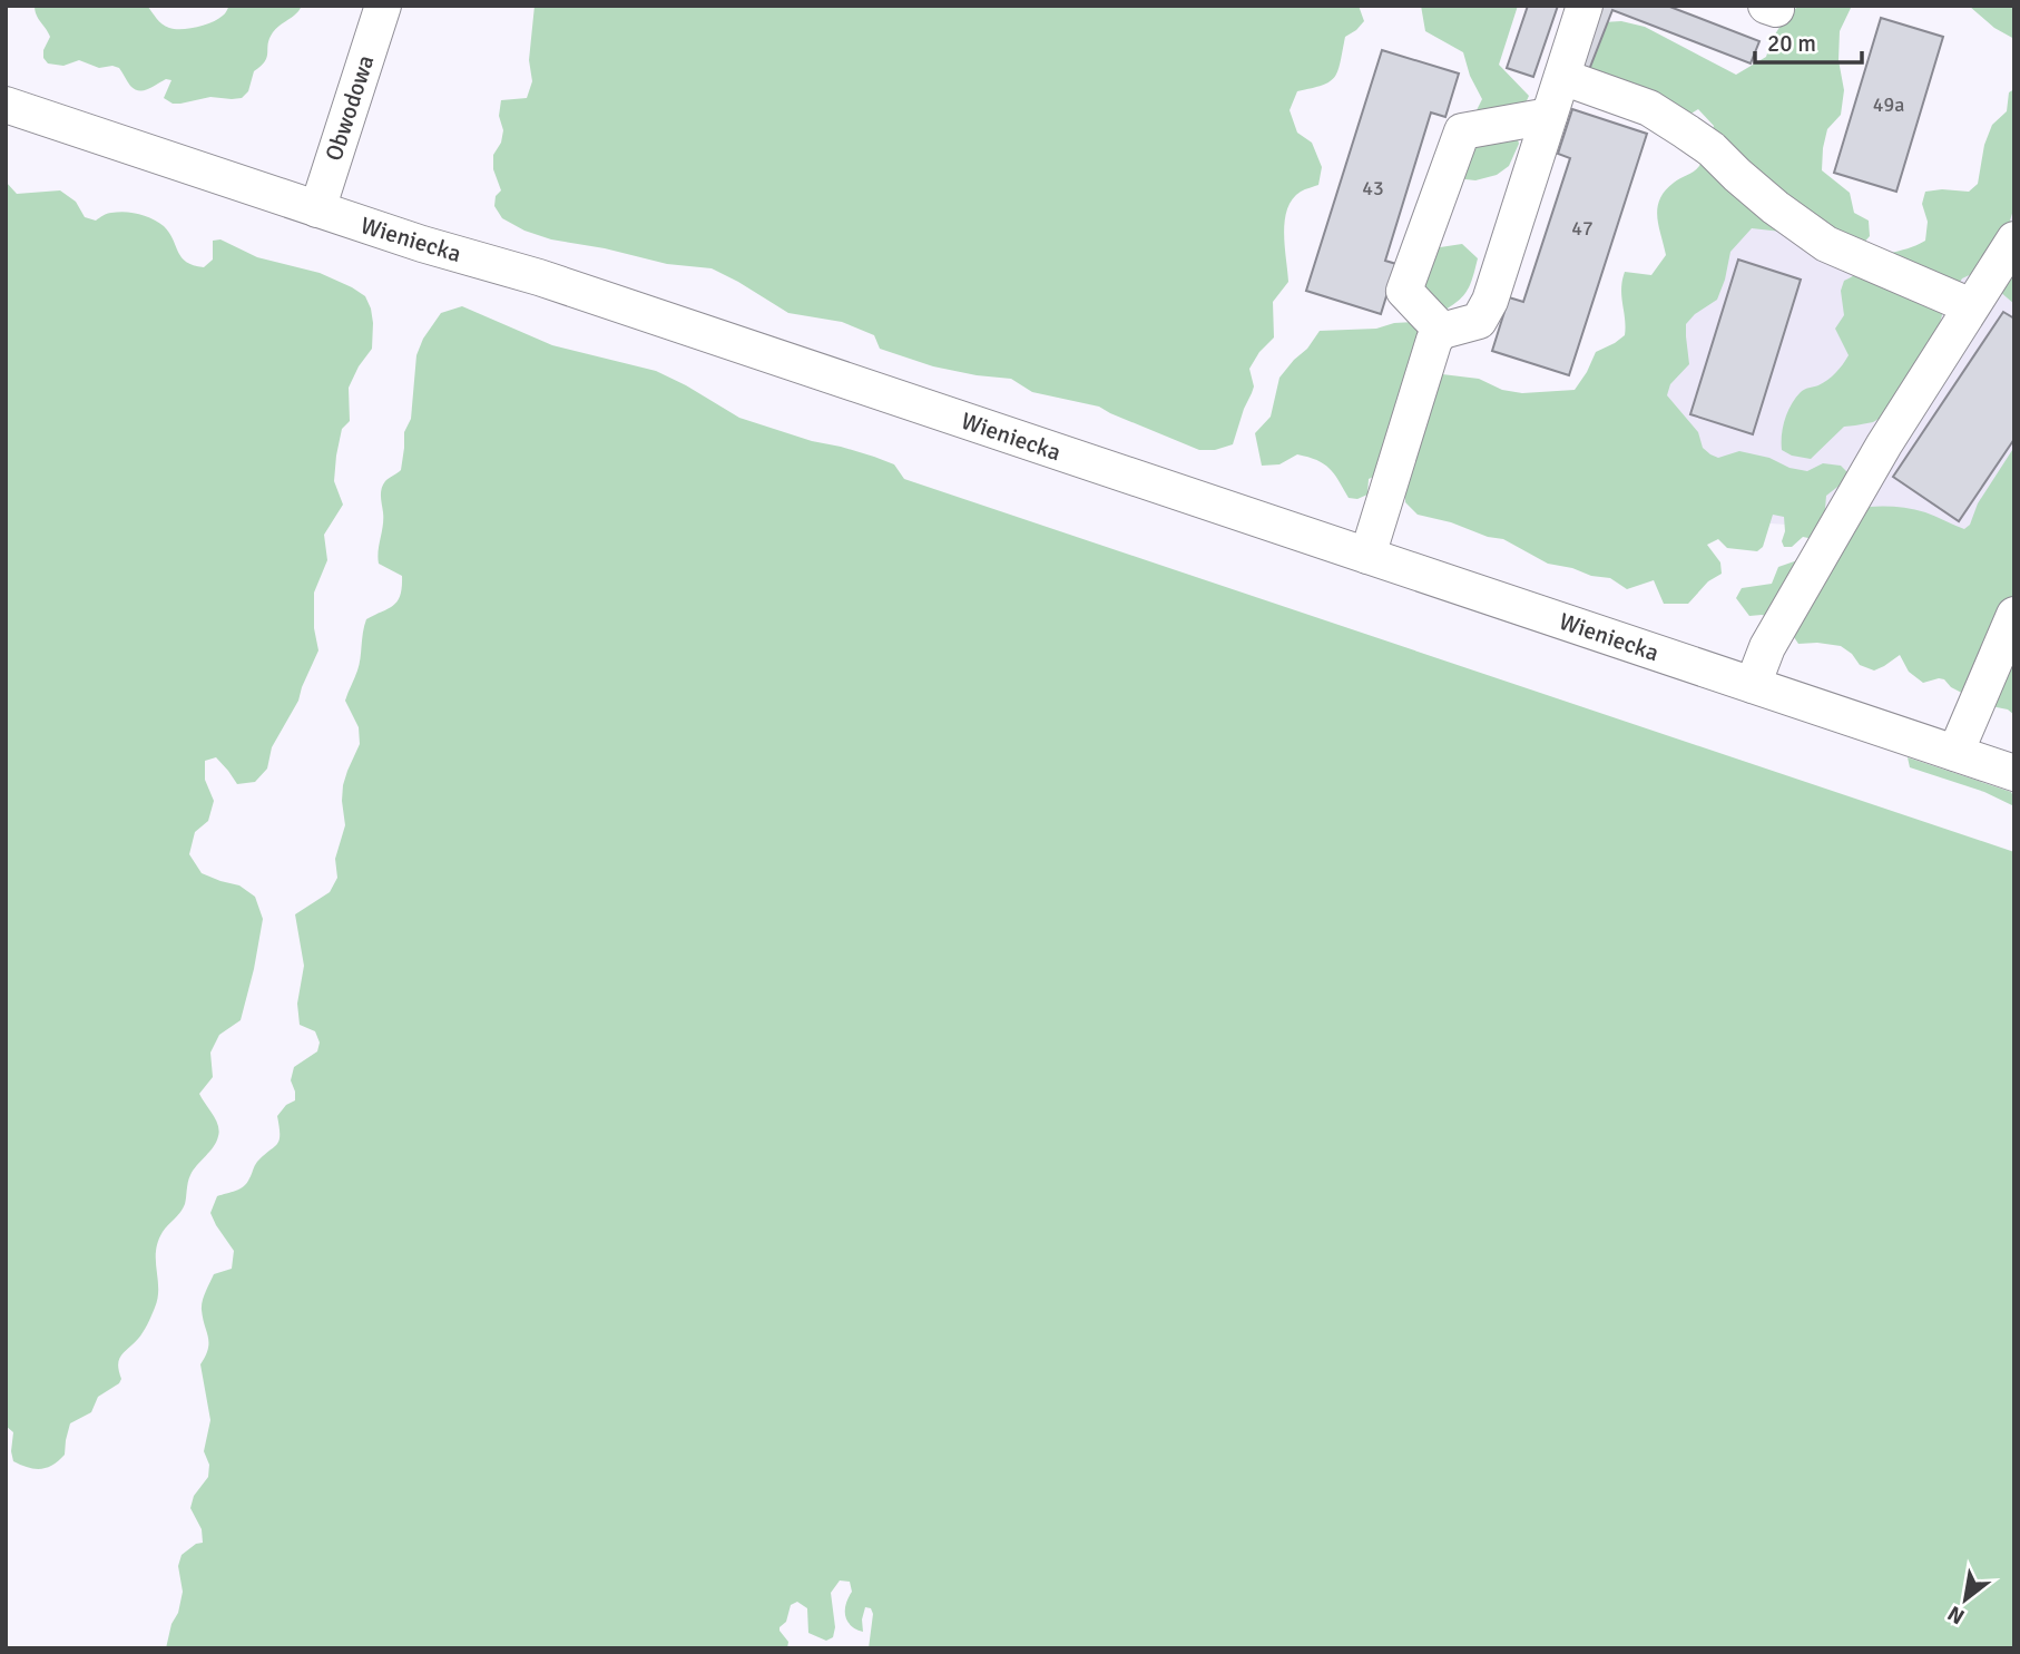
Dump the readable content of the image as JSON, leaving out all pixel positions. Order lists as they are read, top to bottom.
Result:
{
  "streets": {
    "street": ["Obwodowa", "Wieniecka"]
  },
  "crossings": [
    ["Obwodowa", "Wieniecka"]
  ],
  "house_numbers": ["49a", "43", "47"],
  "scale_bar": "20 m",
  "north": "bottom left"
}
